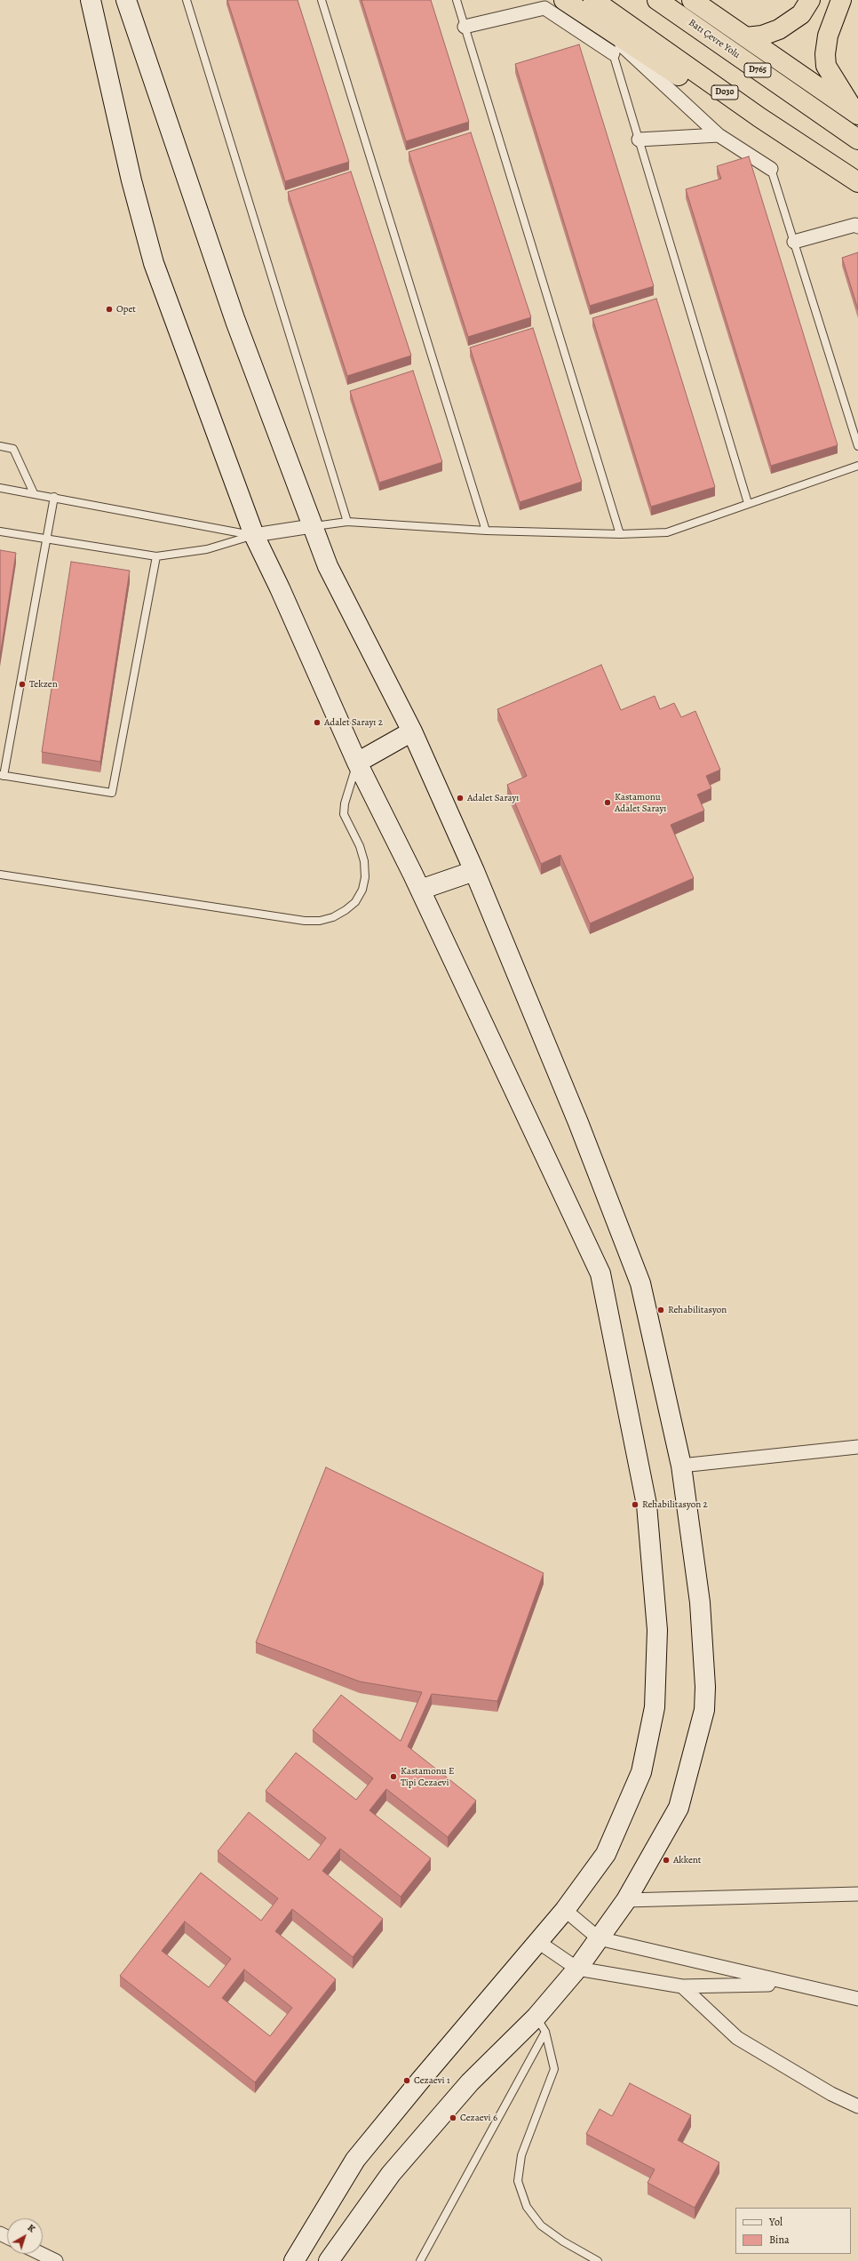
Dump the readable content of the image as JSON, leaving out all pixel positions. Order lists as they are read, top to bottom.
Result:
{
  "streets": {
    "highway": ["Batı Çevre Yolu", "D765", "D030"]
  },
  "places": [
    "Opet",
    "Tekzen",
    "Adalet Sarayı 2",
    "Adalet Sarayı",
    "Kastamonu Adalet Sarayı",
    "Rehabilitasyon",
    "Rehabilitasyon 2",
    "Kastamonu E Tipi Cezaevi",
    "Akkent",
    "Cezaevi 1",
    "Cezaevi 6"
  ],
  "legend": ["Yol", "Bina"],
  "north": "top right"
}
